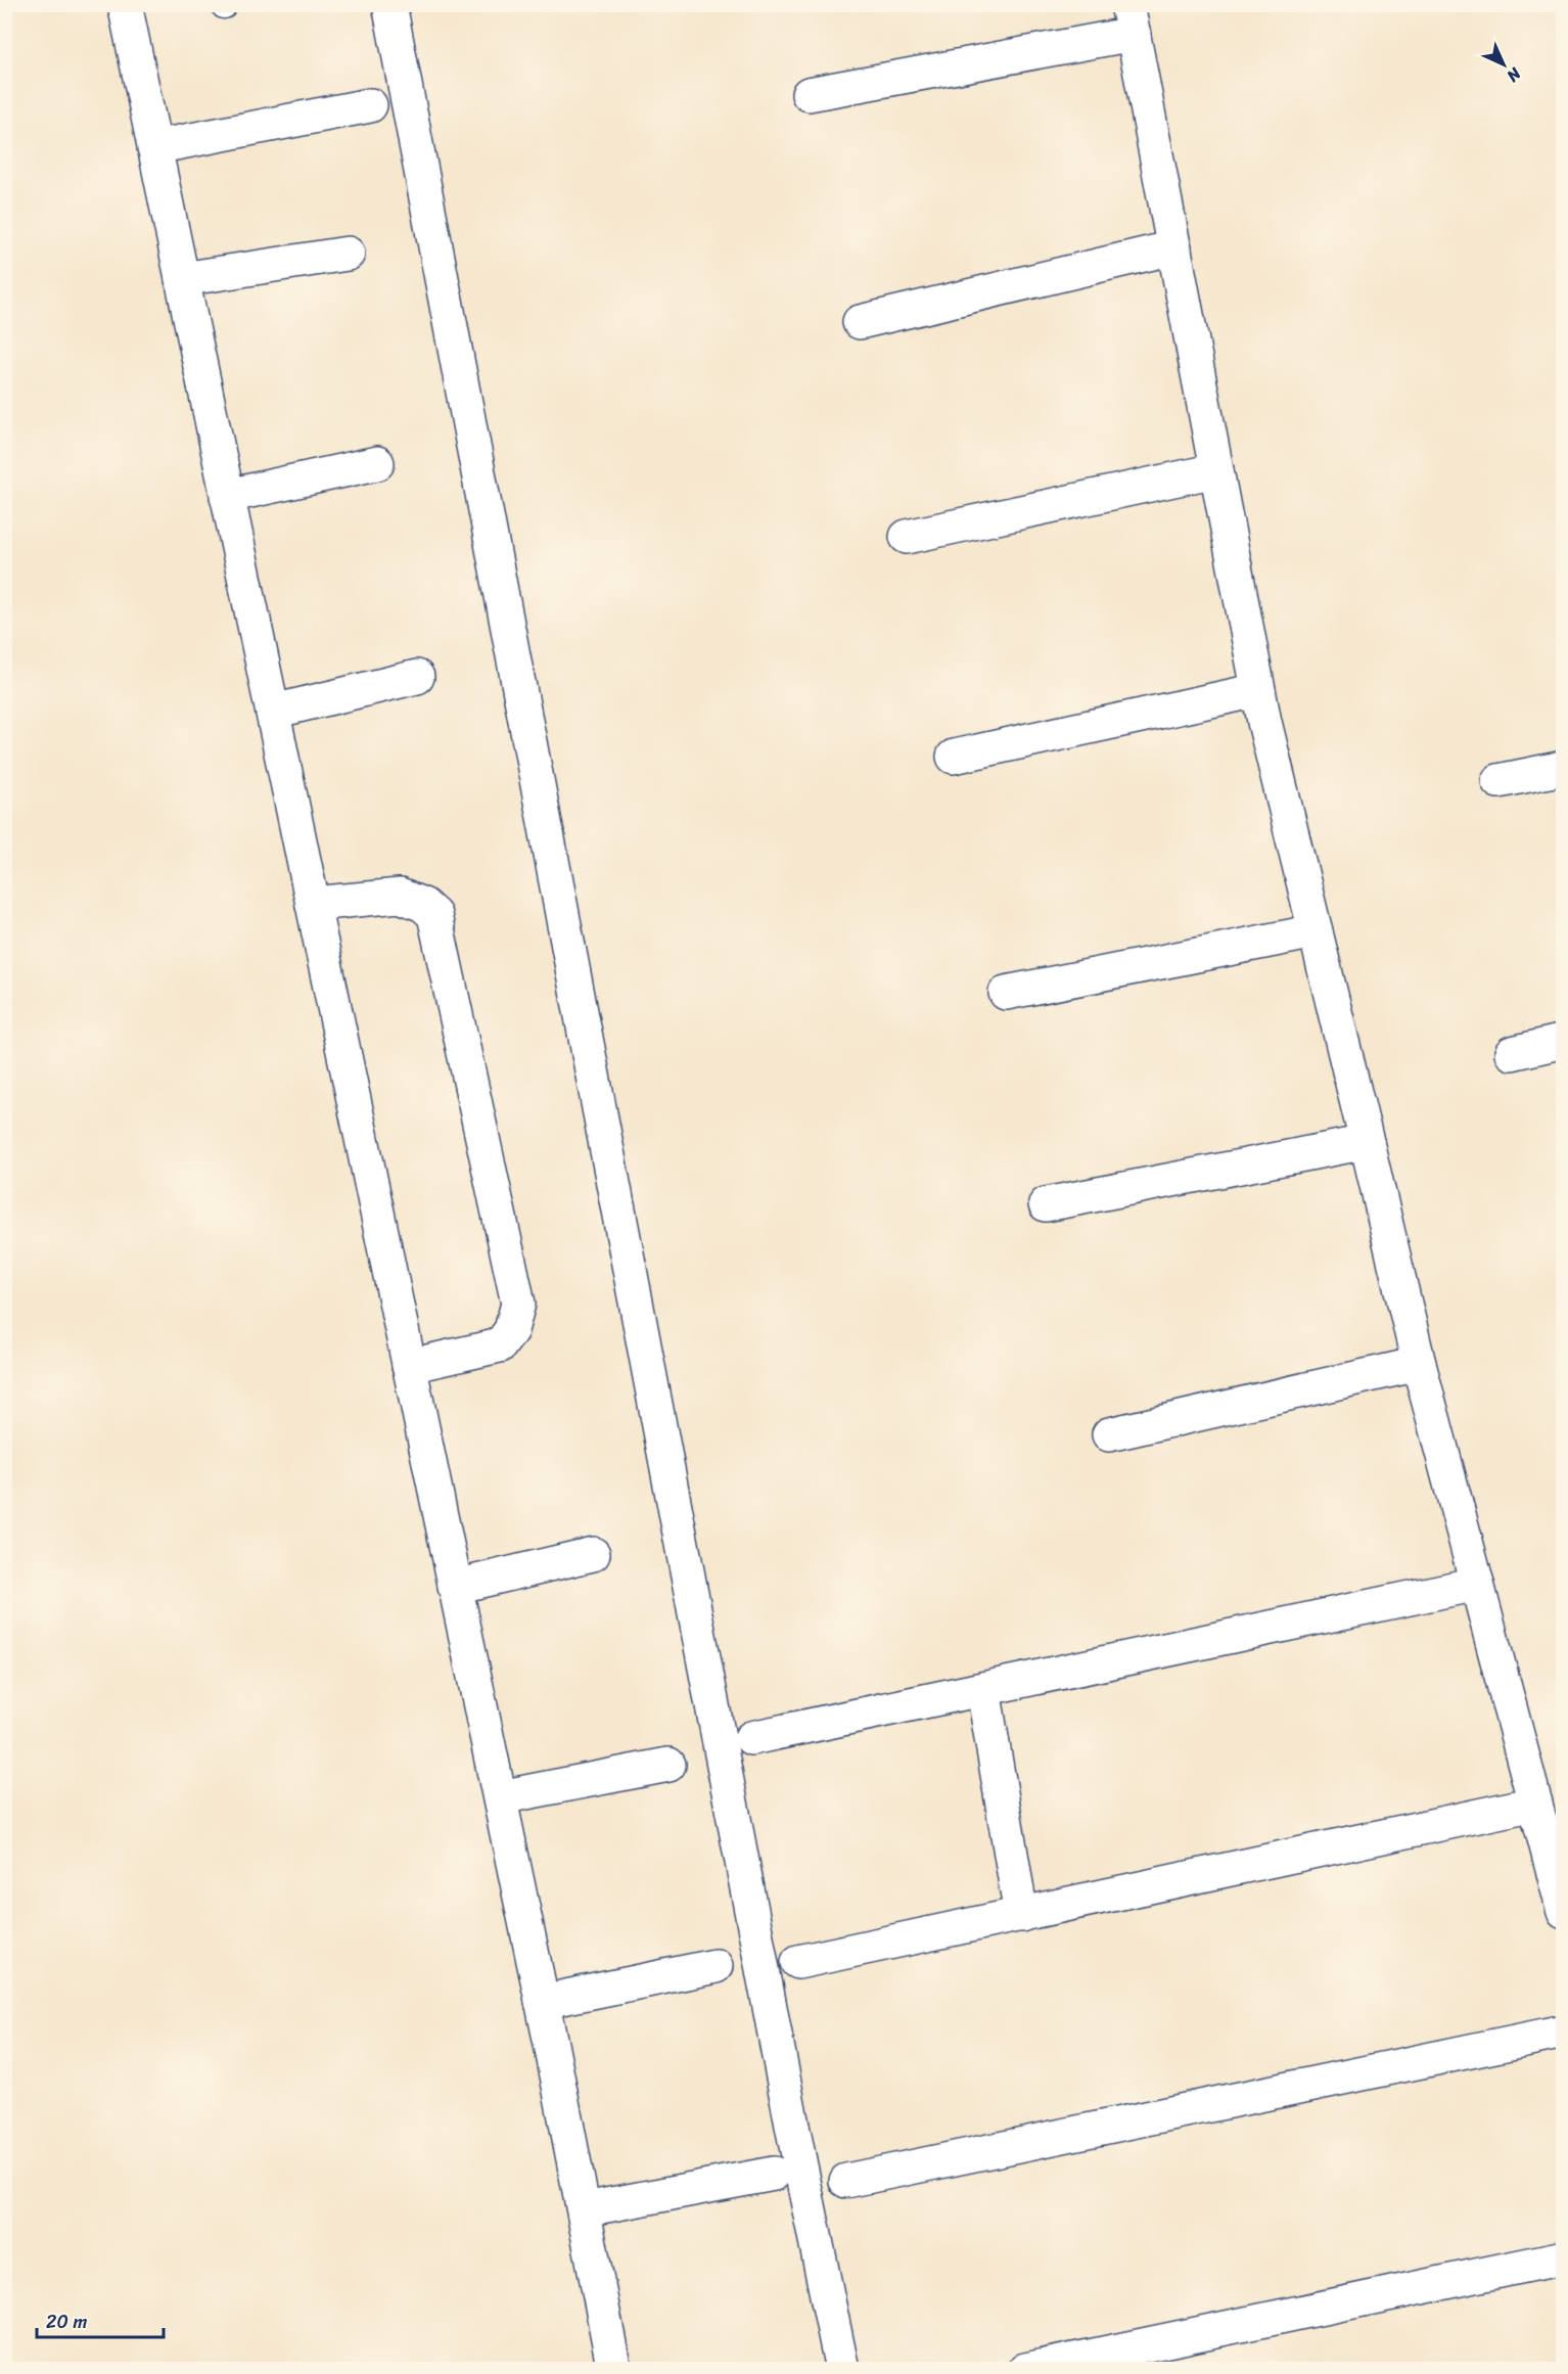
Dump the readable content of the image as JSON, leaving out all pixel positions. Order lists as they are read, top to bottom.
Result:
{
  "scale_bar": "20 m",
  "north": "bottom right"
}
